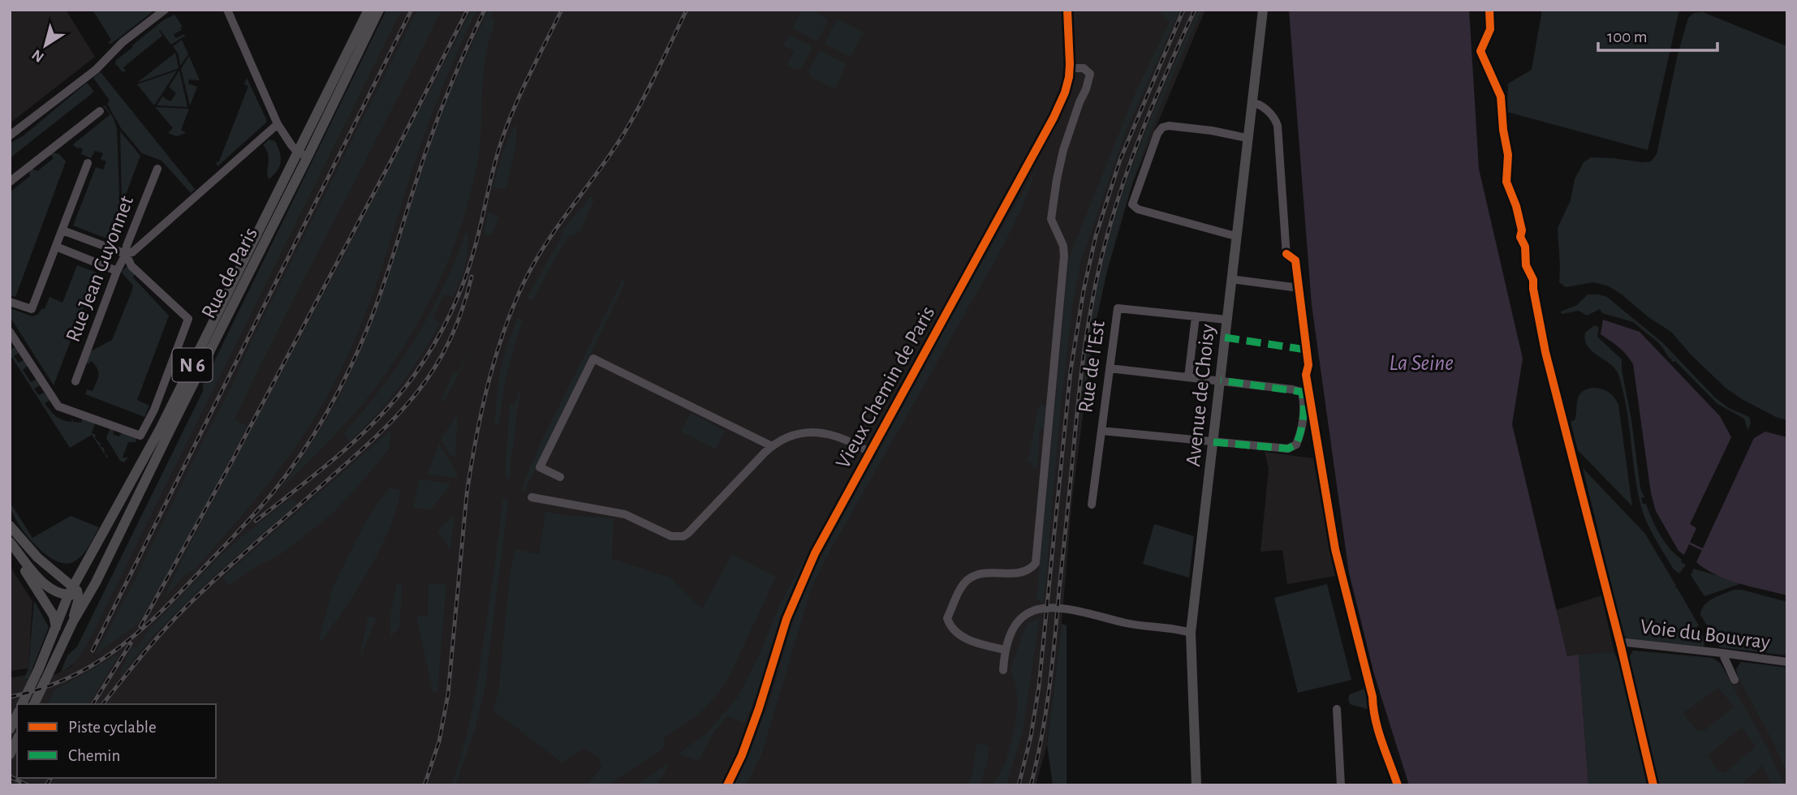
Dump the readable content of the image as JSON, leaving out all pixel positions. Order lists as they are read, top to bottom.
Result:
{
  "streets": {
    "main road": ["Rue de Paris", "N 6", "Avenue de Choisy"],
    "street": [
      "Rue Jean Guyonnet",
      "Rue de l'Est",
      "Vieux Chemin de Paris",
      "Voie du Bouvray"
    ]
  },
  "crossings": [
    ["Rue de Paris", "N 6"]
  ],
  "water": ["La Seine"],
  "legend": ["Piste cyclable", "Chemin"],
  "scale_bar": "100 m",
  "north": "bottom left"
}
